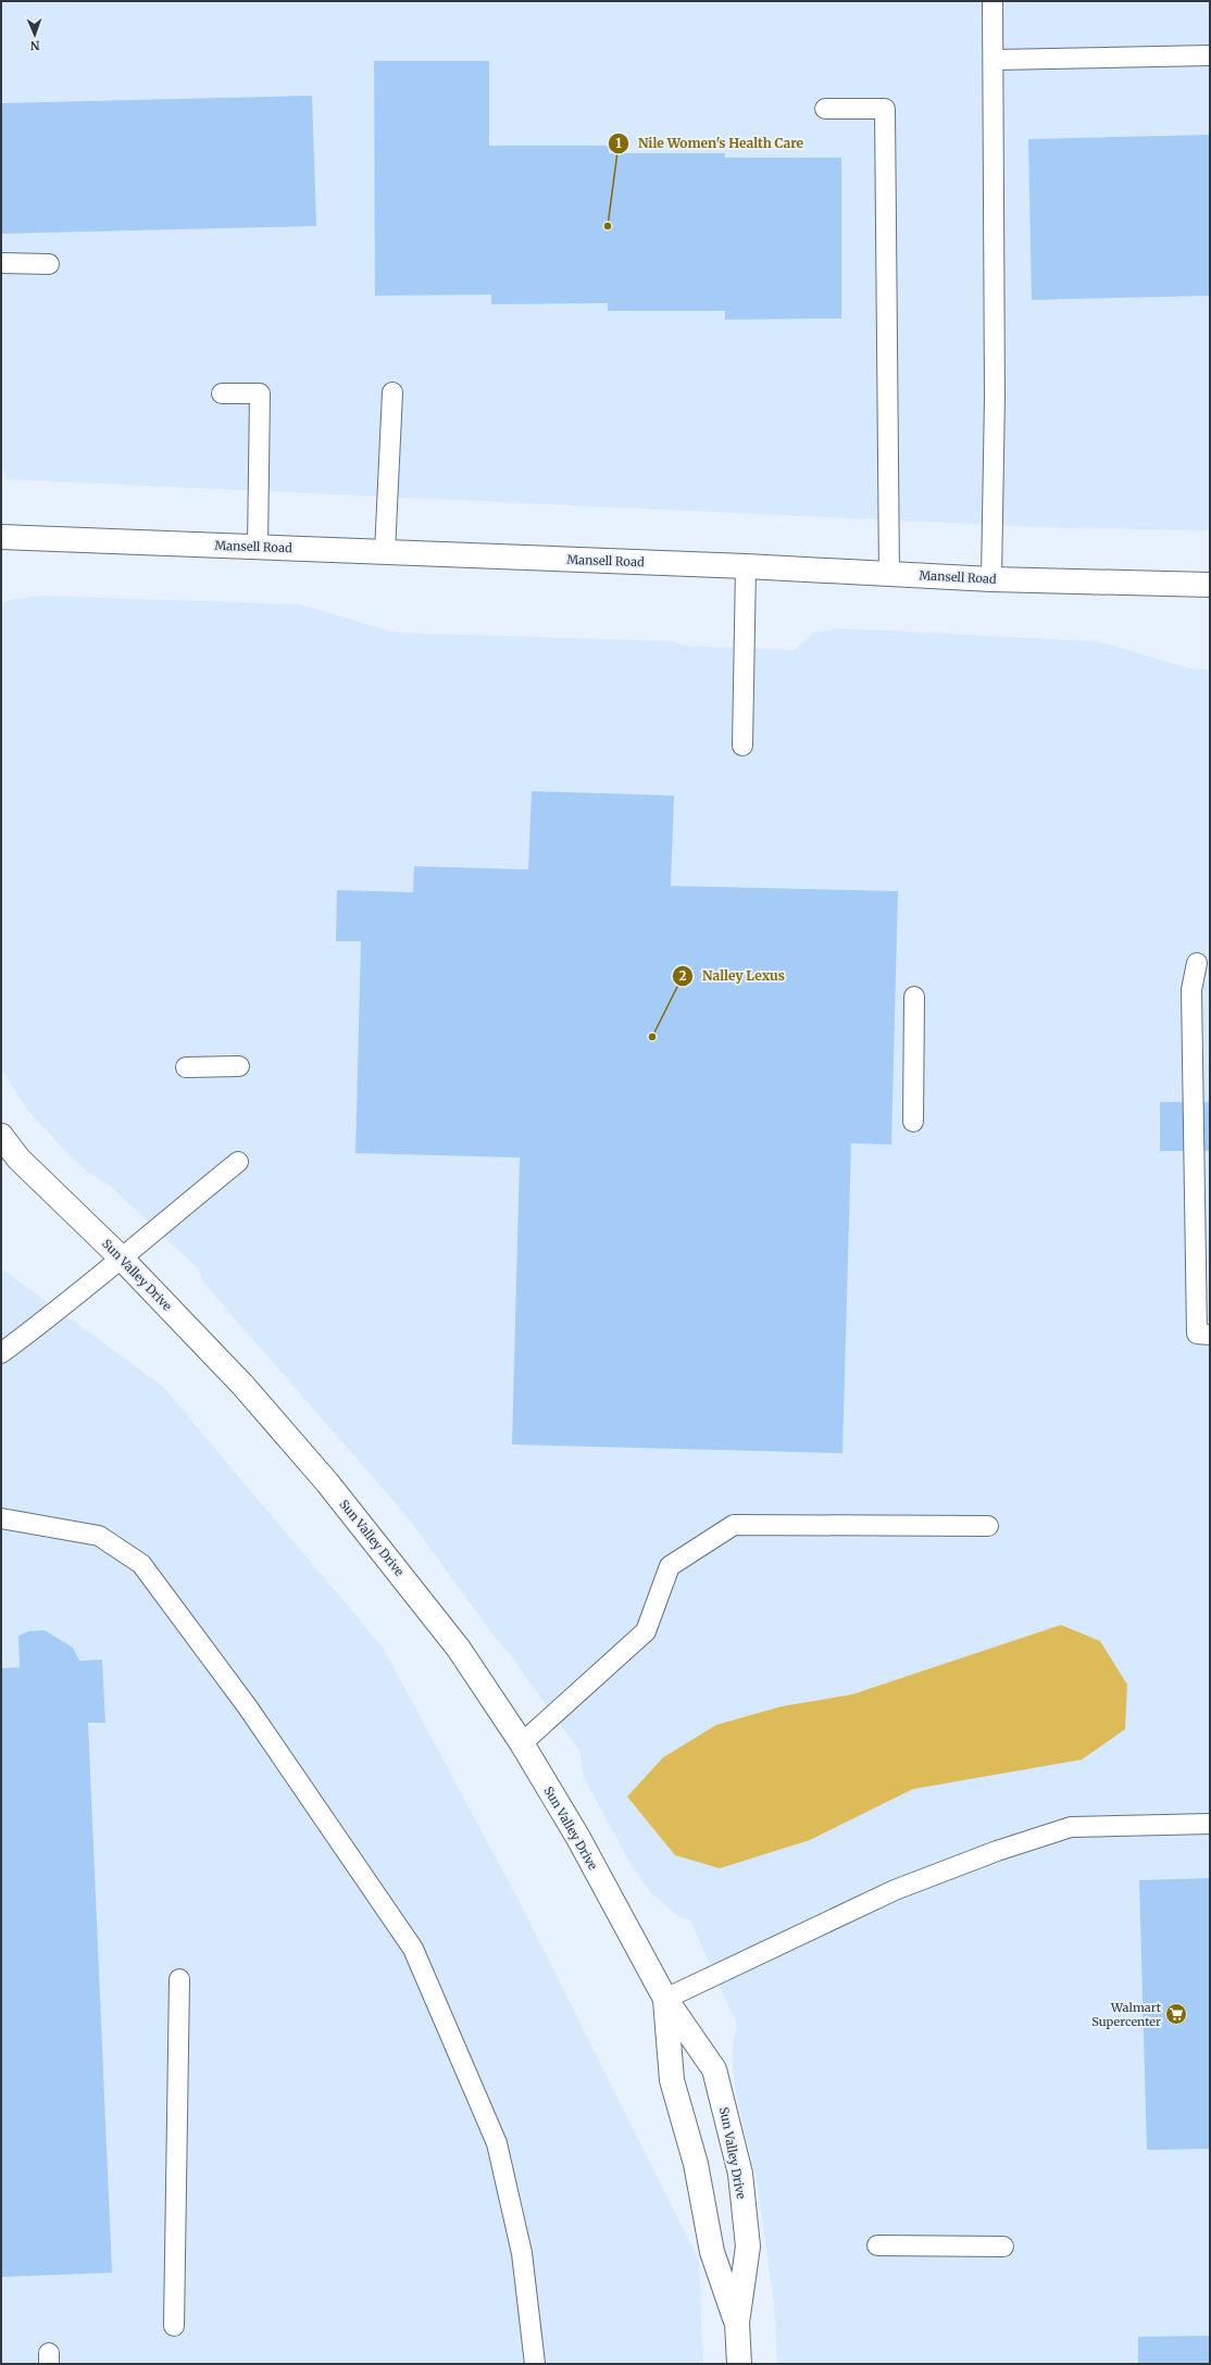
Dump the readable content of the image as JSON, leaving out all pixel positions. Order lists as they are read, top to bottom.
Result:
{
  "streets": {
    "street": ["Mansell Road", "Sun Valley Drive"]
  },
  "places": {
    "other": ["Nile Women's Health Care", "Nalley Lexus"],
    "supermarket": ["Walmart Supercenter"]
  },
  "north": "bottom"
}
